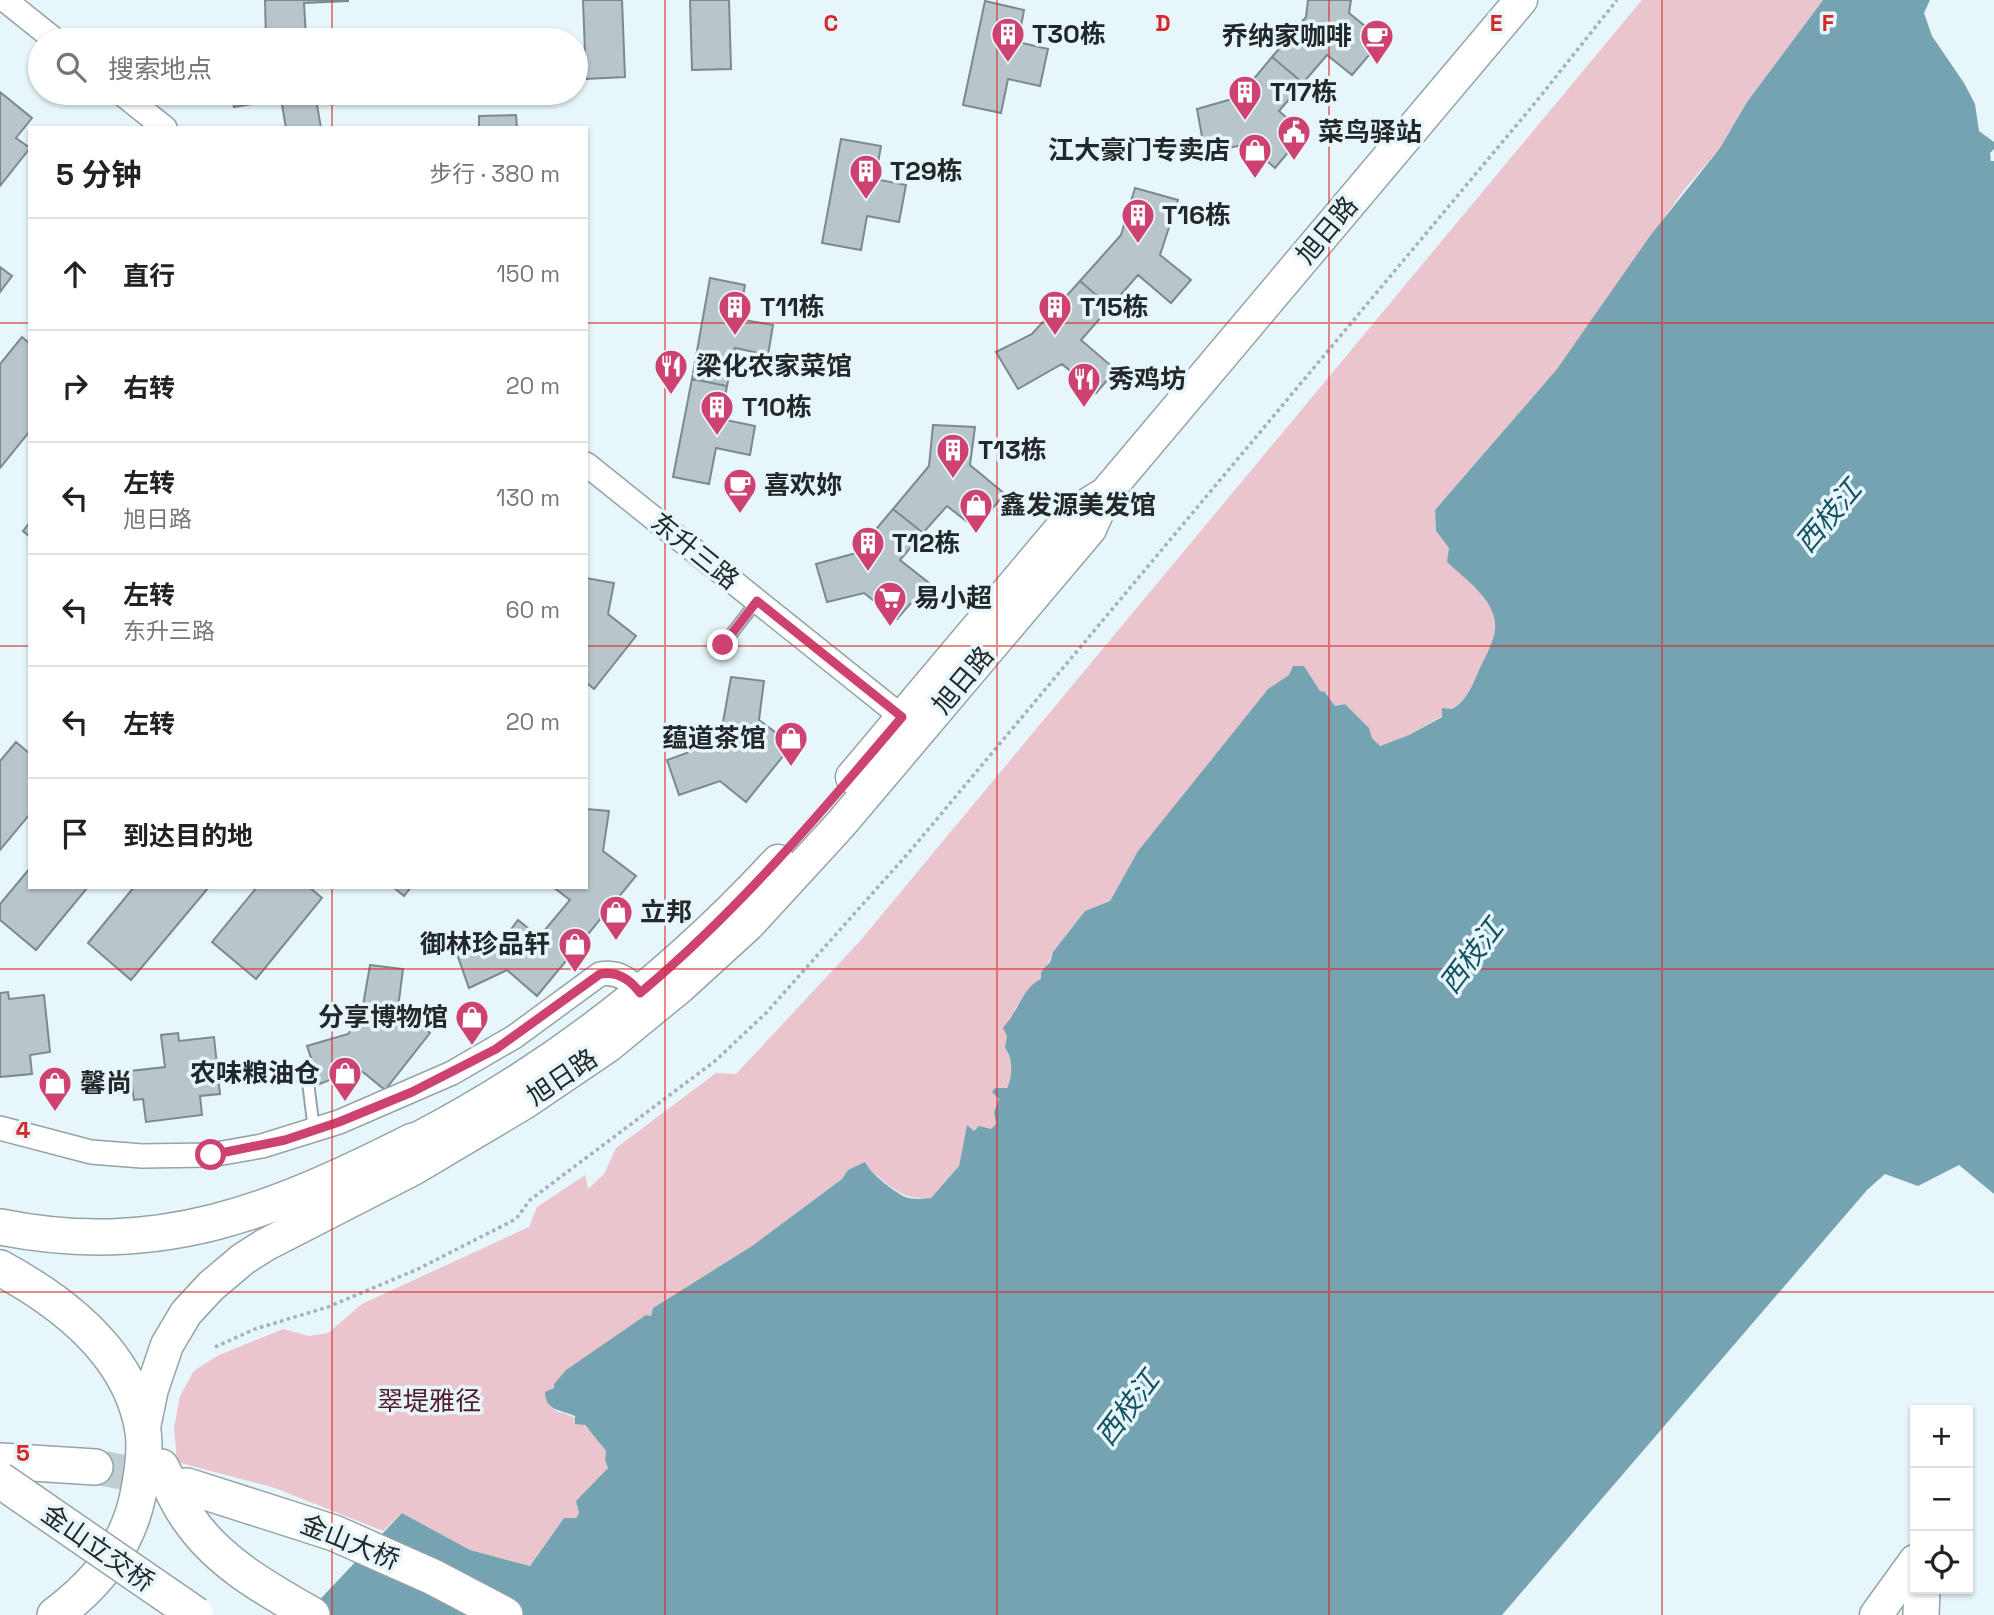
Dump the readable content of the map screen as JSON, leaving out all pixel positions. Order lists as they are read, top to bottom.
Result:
{
  "streets": {
    "main road": ["旭日路", "金山大桥", "金山立交桥"],
    "street": ["东升三路"]
  },
  "crossings": [
    ["旭日路", "东升三路"]
  ],
  "water": ["西枝江"],
  "parks": ["翠堤雅径"],
  "places": {
    "building": [
      "T30栋",
      "T17栋",
      "T29栋",
      "T16栋",
      "T11栋",
      "T15栋",
      "T10栋",
      "T13栋",
      "T12栋"
    ],
    "cafe": ["乔纳家咖啡", "喜欢妳"],
    "public building": ["菜鸟驿站"],
    "shop": [
      "江大豪门专卖店",
      "鑫发源美发馆",
      "蕴道茶馆",
      "立邦",
      "御林珍品轩",
      "分享博物馆",
      "农味粮油仓",
      "馨尚"
    ],
    "restaurant": ["梁化农家菜馆", "秀鸡坊"],
    "supermarket": ["易小超"]
  },
  "page": {
    "search": "搜索地点",
    "heading": ["5 分钟", "步行 · 380 m"],
    "list": [
      ["直行", "150 m"],
      ["右转", "20 m"],
      ["左转", "旭日路", "130 m"],
      ["左转", "东升三路", "60 m"],
      ["左转", "20 m"],
      "到达目的地"
    ],
    "map_buttons": ["+", "−"]
  },
  "grid": {
    "columns": [
      "C",
      "D",
      "E",
      "F"
    ],
    "rows": ["4", "5"]
  }
}
